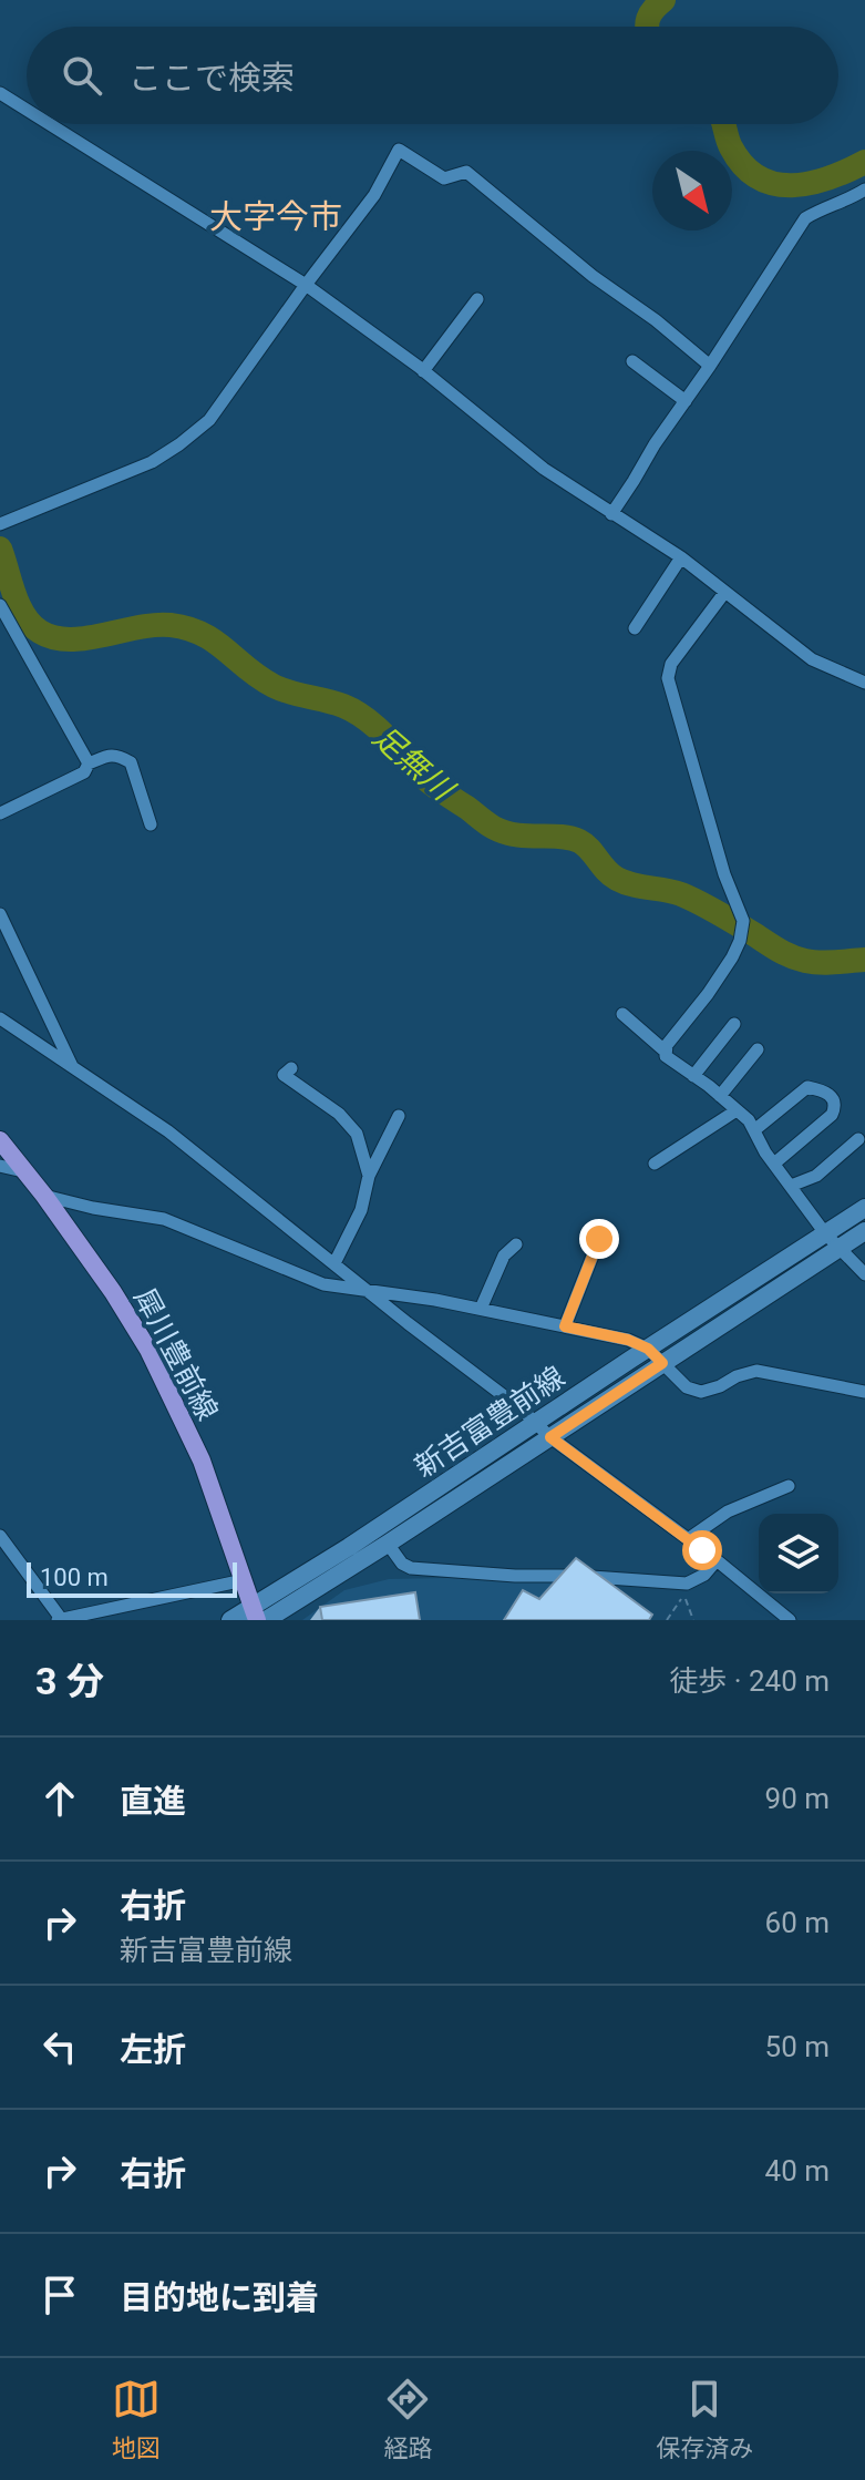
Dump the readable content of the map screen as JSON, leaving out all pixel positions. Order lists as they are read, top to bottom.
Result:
{
  "streets": {
    "main road": ["犀川豊前線", "新吉富豊前線"]
  },
  "crossings": [
    ["犀川豊前線", "新吉富豊前線"]
  ],
  "districts": ["大字今市"],
  "water": ["足無川"],
  "scale_bar": "100 m",
  "north": "bottom right",
  "page": {
    "search": "ここで検索",
    "scale": "100 m",
    "heading": ["3 分", "徒歩 · 240 m"],
    "list": [
      ["直進", "90 m"],
      ["右折", "新吉富豊前線", "60 m"],
      ["左折", "50 m"],
      ["右折", "40 m"],
      "目的地に到着"
    ],
    "nav": ["地図", "経路", "保存済み"]
  }
}
